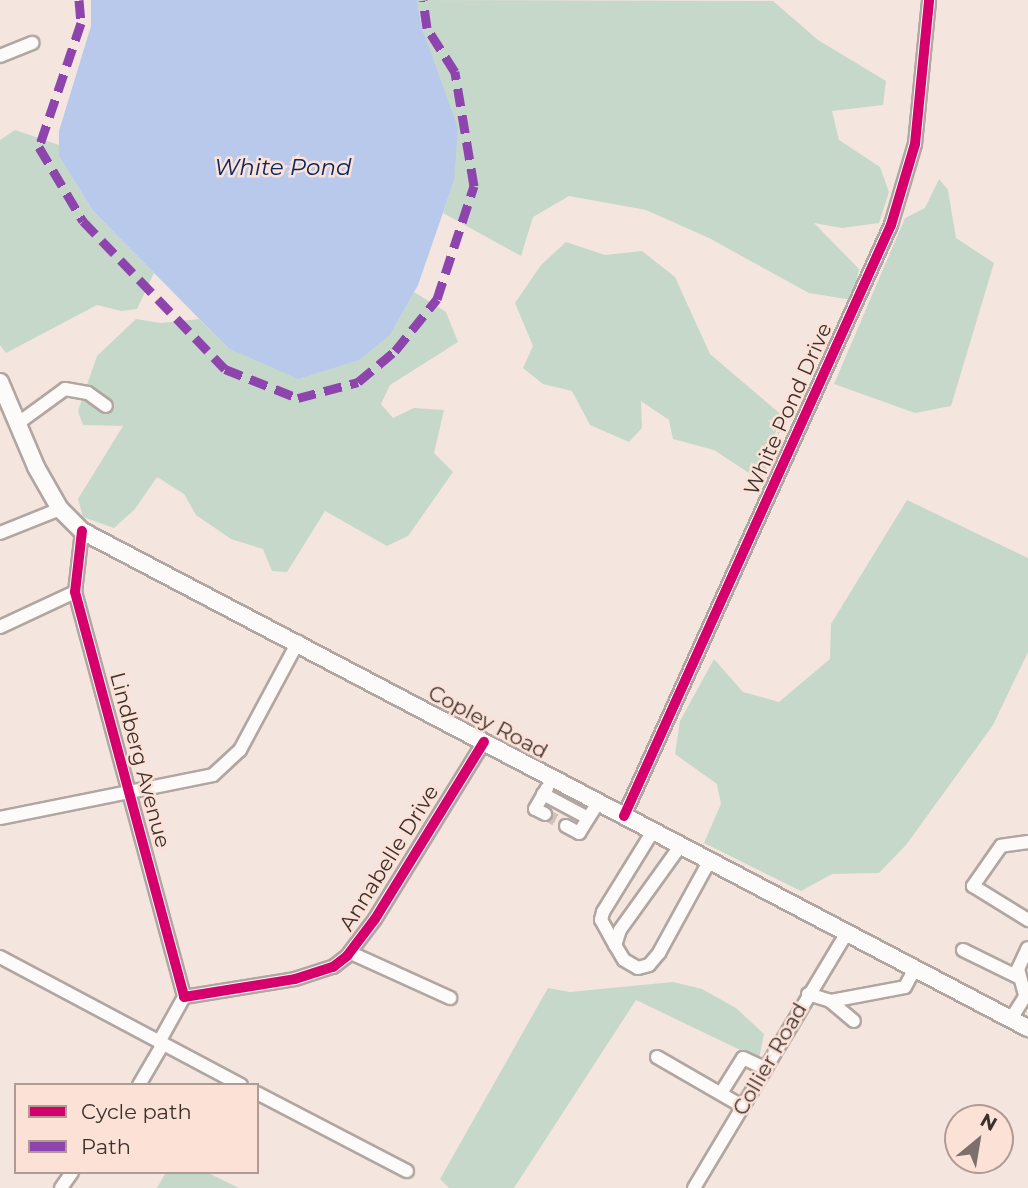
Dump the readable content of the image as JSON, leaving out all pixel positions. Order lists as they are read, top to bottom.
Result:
{
  "streets": {
    "main road": ["Copley Road"],
    "street": [
      "White Pond Drive",
      "Lindberg Avenue",
      "Annabelle Drive",
      "Collier Road"
    ]
  },
  "crossings": [
    ["White Pond Drive", "Copley Road"],
    ["Copley Road", "Lindberg Avenue"],
    ["Copley Road", "Annabelle Drive"],
    ["Copley Road", "Collier Road"],
    ["Lindberg Avenue", "Annabelle Drive"]
  ],
  "water": ["White Pond"],
  "legend": ["Cycle path", "Path"],
  "north": "top right"
}
